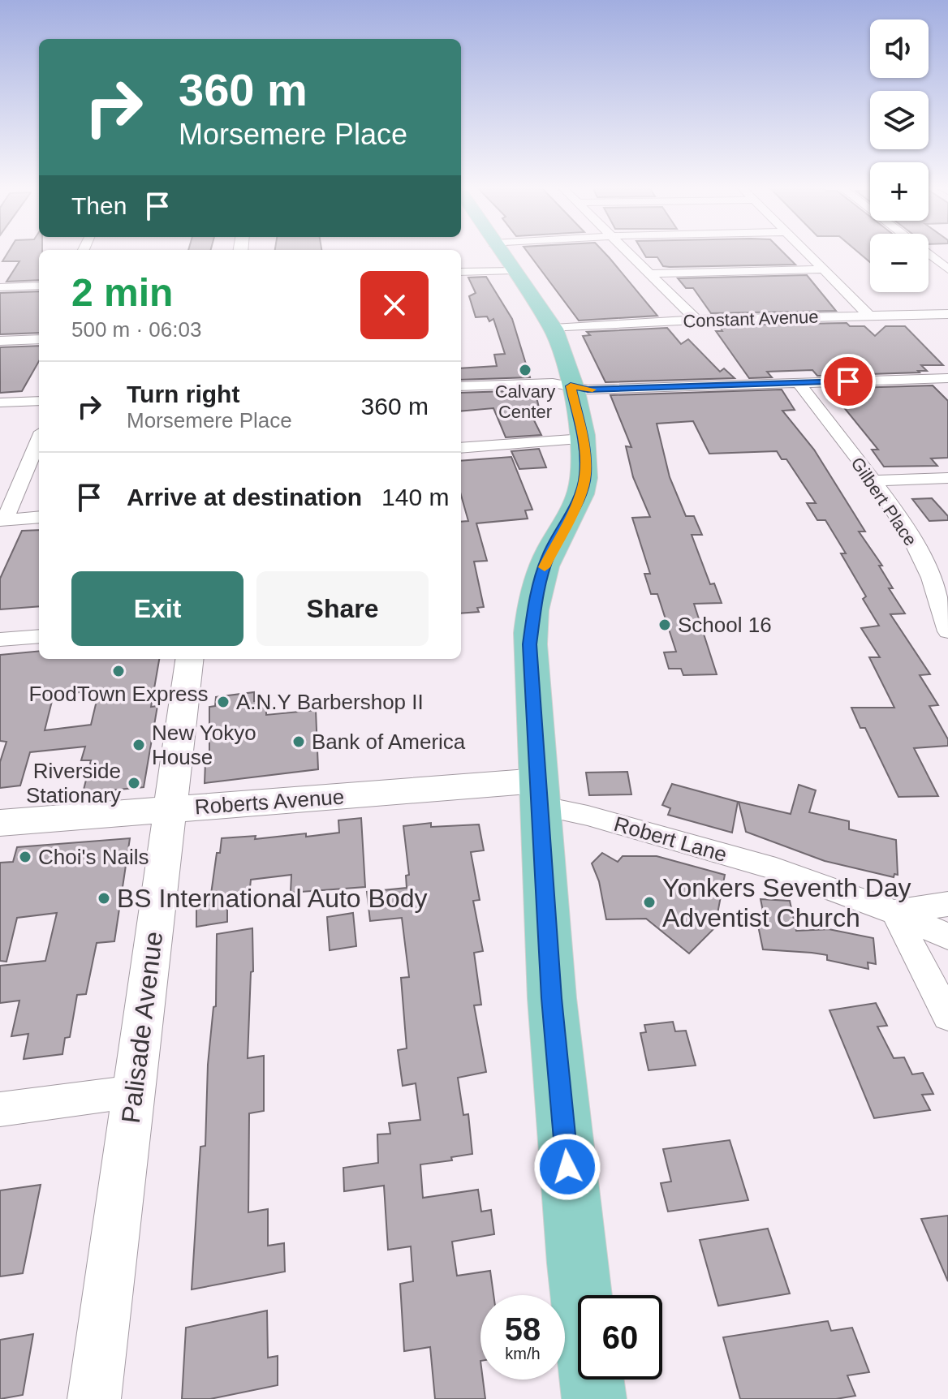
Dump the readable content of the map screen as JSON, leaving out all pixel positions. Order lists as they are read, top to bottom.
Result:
{
  "streets": {
    "street": [
      "Constant Avenue",
      "Gilbert Place",
      "Roberts Avenue",
      "Robert Lane",
      "Palisade Avenue"
    ]
  },
  "crossings": [
    ["Roberts Avenue", "Robert Lane"],
    ["Roberts Avenue", "Palisade Avenue"]
  ],
  "places": [
    "Calvary Center",
    "School 16",
    "FoodTown Express",
    "A.N.Y Barbershop II",
    "Bank of America",
    "New Yokyo House",
    "Riverside Stationary",
    "Choi's Nails",
    "BS International Auto Body",
    "Yonkers Seventh Day Adventist Church"
  ],
  "page": {
    "map_buttons": ["+", "−"],
    "turn": ["360 m", "Morsemere Place"],
    "then": "Then",
    "heading": ["2 min", "500 m · 06:03"],
    "list": [
      {
        "name": "Turn right",
        "note": "Morsemere Place",
        "value": "360 m"
      },
      {
        "name": "Arrive at destination",
        "value": "140 m"
      }
    ],
    "buttons": ["Exit", "Share"],
    "speed": "58 km/h",
    "limit": "60"
  }
}
